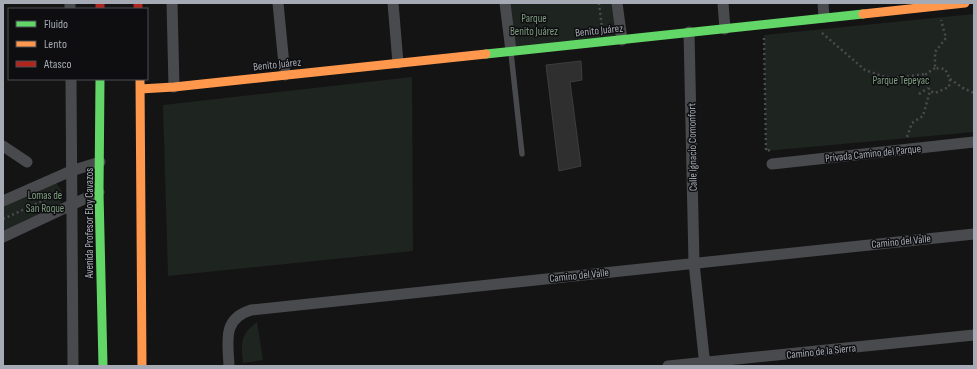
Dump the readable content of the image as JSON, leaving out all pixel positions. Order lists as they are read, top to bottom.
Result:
{
  "streets": {
    "street": [
      "Benito Juárez",
      "Calle Ignacio Comonfort",
      "Privada Camino del Parque",
      "Avenida Profesor Eloy Cavazos",
      "Camino del Valle",
      "Camino de la Sierra"
    ]
  },
  "crossings": [
    ["Benito Juárez", "Calle Ignacio Comonfort"],
    ["Calle Ignacio Comonfort", "Camino del Valle"],
    ["Calle Ignacio Comonfort", "Camino de la Sierra"]
  ],
  "parks": ["Parque Benito Juárez", "Parque Tepeyac", "Lomas de San Roque"],
  "legend": ["Fluido", "Lento", "Atasco"]
}
